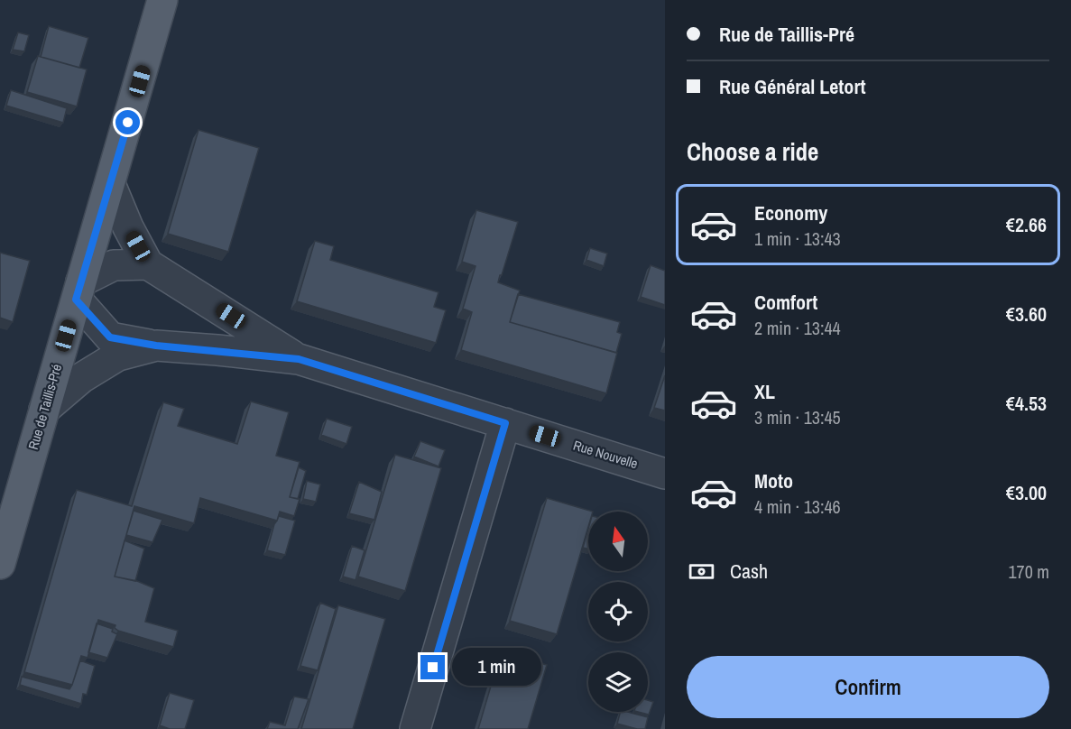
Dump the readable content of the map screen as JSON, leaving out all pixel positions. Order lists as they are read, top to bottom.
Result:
{
  "streets": {
    "main road": ["Rue de Taillis-Pré"],
    "street": ["Rue Nouvelle"]
  },
  "crossings": [
    ["Rue de Taillis-Pré", "Rue Nouvelle"]
  ],
  "north": "top",
  "page": {
    "banner": ["Rue de Taillis-Pré", "Rue Général Letort"],
    "heading": "Choose a ride",
    "list": [
      {
        "name": "Economy",
        "note": "1 min · 13:43",
        "value": "€2.66"
      },
      {
        "name": "Comfort",
        "note": "2 min · 13:44",
        "value": "€3.60"
      },
      {
        "name": "XL",
        "note": "3 min · 13:45",
        "value": "€4.53"
      },
      {
        "name": "Moto",
        "note": "4 min · 13:46",
        "value": "€3.00"
      }
    ],
    "pay": ["Cash", "170 m"],
    "buttons": "Confirm",
    "bubble": "1 min"
  }
}
